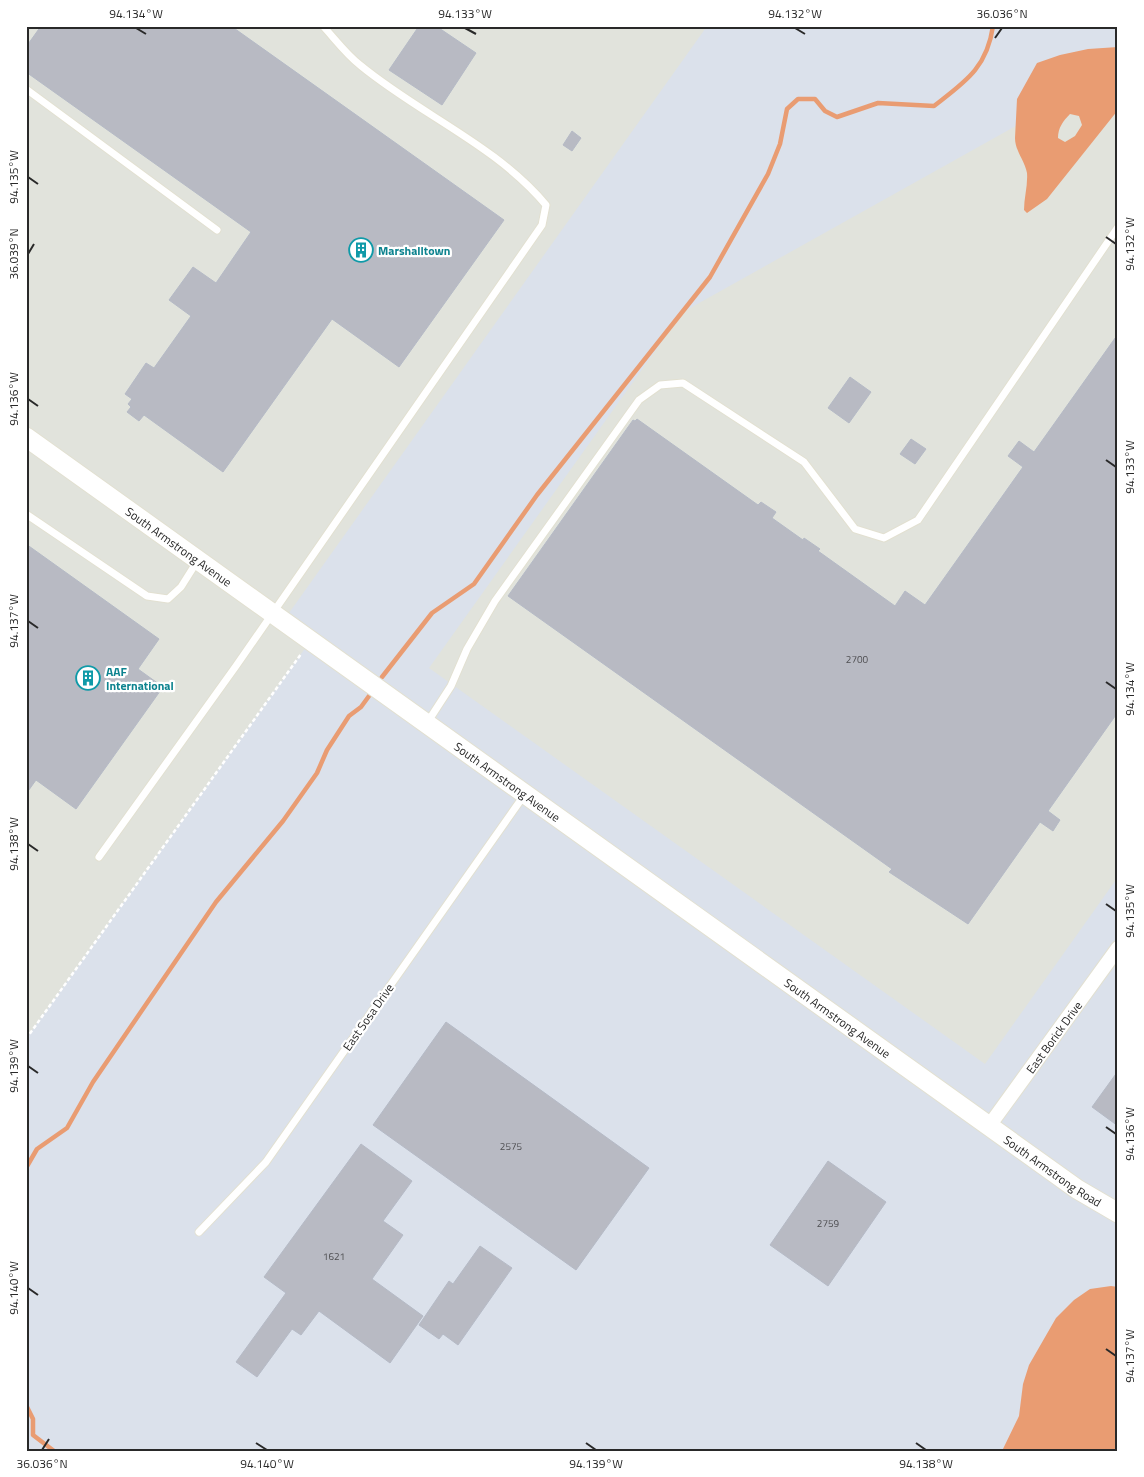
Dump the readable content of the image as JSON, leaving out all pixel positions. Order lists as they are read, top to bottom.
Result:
{
  "streets": {
    "street": ["South Armstrong Avenue", "East Borick Drive", "South Armstrong Road"],
    "lane": ["East Sosa Drive"]
  },
  "crossings": [
    ["South Armstrong Avenue", "East Sosa Drive"],
    ["South Armstrong Avenue", "East Borick Drive"],
    ["South Armstrong Avenue", "South Armstrong Road"],
    ["East Borick Drive", "South Armstrong Road"]
  ],
  "places": {
    "building": ["Marshalltown", "AAF International"]
  },
  "house_numbers": [
    "2700",
    "2575",
    "2759",
    "1621"
  ],
  "coordinates": [
    "94.134°W",
    "94.133°W",
    "94.132°W",
    "36.036°N",
    "94.135°W",
    "36.039°N",
    "94.136°W",
    "94.137°W",
    "94.138°W",
    "94.139°W",
    "94.140°W"
  ]
}
